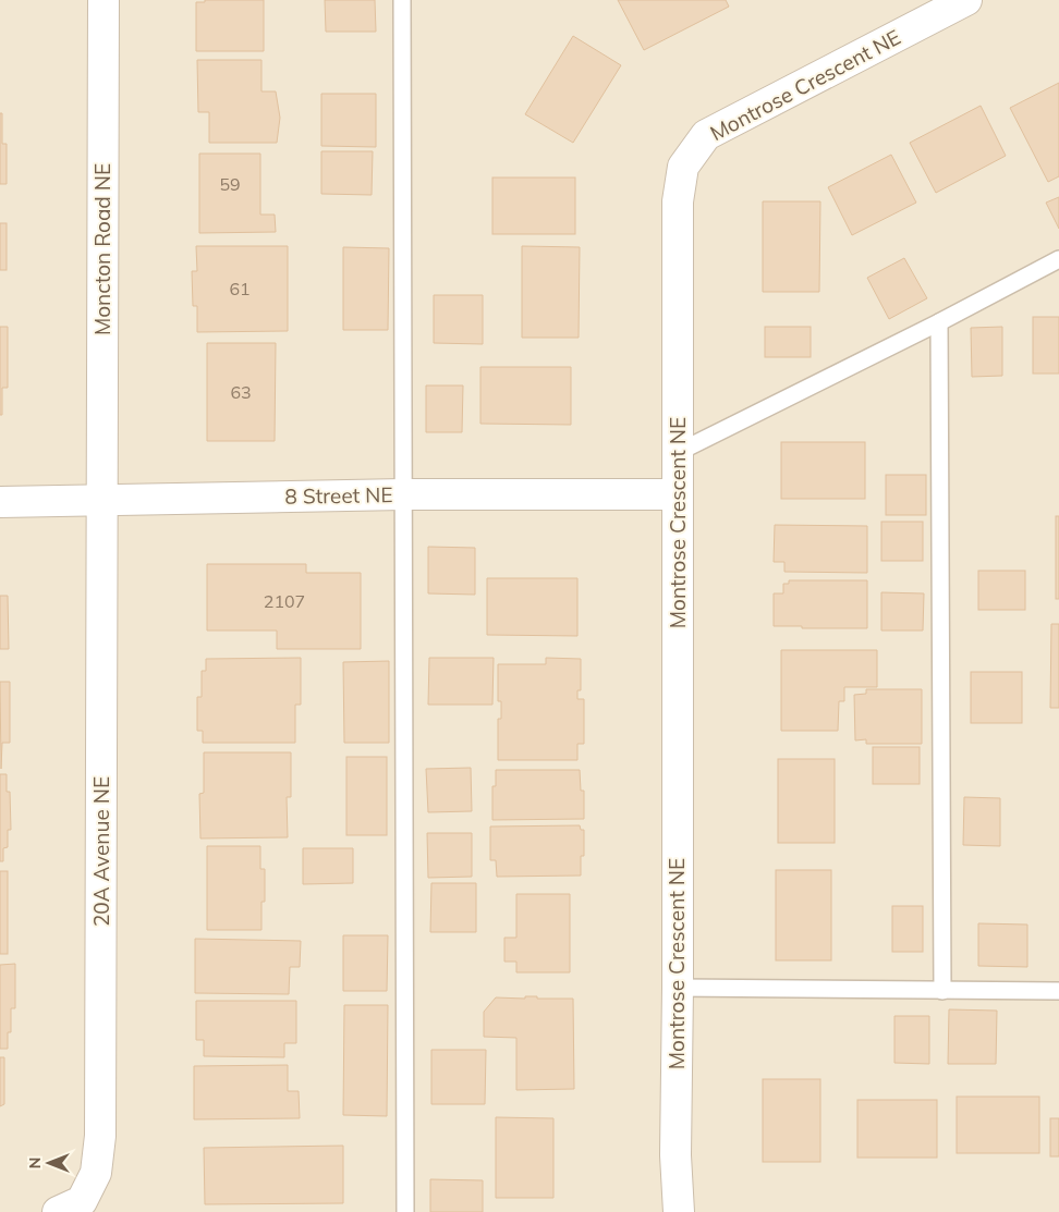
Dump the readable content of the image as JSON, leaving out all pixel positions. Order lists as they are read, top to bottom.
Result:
{
  "streets": {
    "street": [
      "Montrose Crescent NE",
      "Moncton Road NE",
      "8 Street NE",
      "20A Avenue NE"
    ]
  },
  "crossings": [
    ["Montrose Crescent NE", "8 Street NE"],
    ["Moncton Road NE", "8 Street NE"],
    ["Moncton Road NE", "20A Avenue NE"],
    ["8 Street NE", "20A Avenue NE"]
  ],
  "house_numbers": [
    "59",
    "61",
    "63",
    "2107"
  ],
  "north": "left"
}
